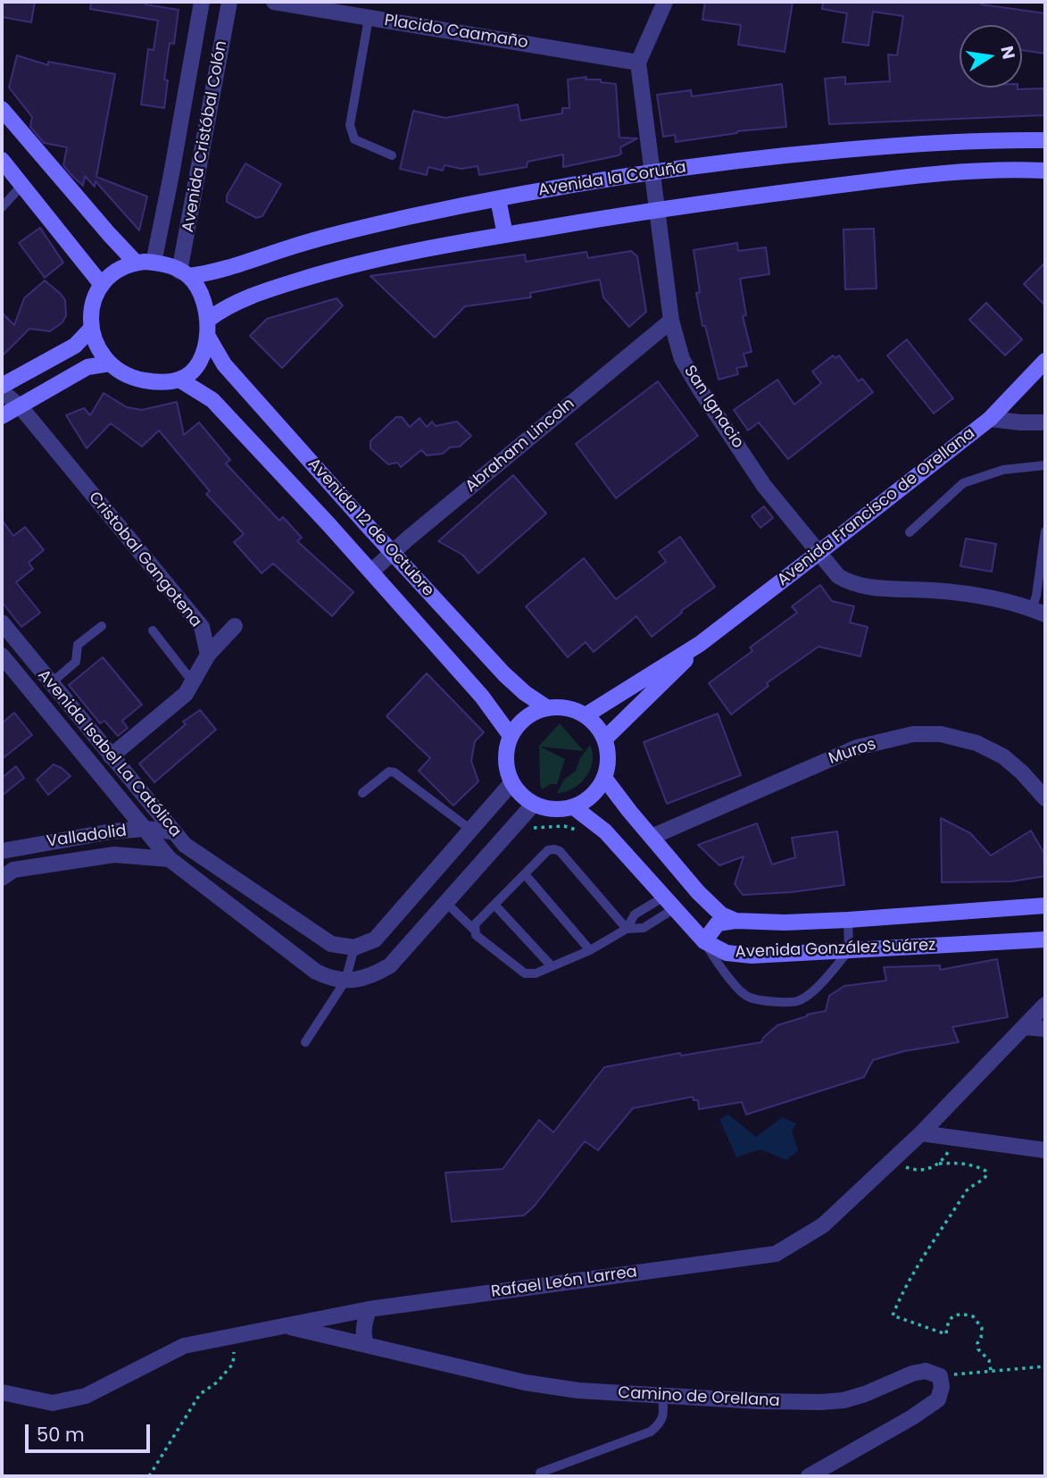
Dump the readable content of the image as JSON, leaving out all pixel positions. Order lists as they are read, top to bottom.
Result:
{
  "streets": {
    "main road": [
      "Avenida la Coruña",
      "Avenida Francisco de Orellana",
      "Avenida 12 de Octubre",
      "Avenida González Suárez"
    ],
    "street": [
      "Placido Caamaño",
      "Avenida Cristóbal Colón",
      "San Ignacio",
      "Abraham Lincoln",
      "Cristobal Gangotena",
      "Muros",
      "Avenida Isabel La Católica",
      "Valladolid",
      "Rafael León Larrea",
      "Camino de Orellana"
    ]
  },
  "crossings": [
    ["Placido Caamaño", "San Ignacio"],
    ["Avenida Cristóbal Colón", "Avenida la Coruña"],
    ["Avenida Cristóbal Colón", "Avenida 12 de Octubre"],
    ["Avenida la Coruña", "San Ignacio"],
    ["Avenida la Coruña", "Avenida 12 de Octubre"],
    ["San Ignacio", "Abraham Lincoln"],
    ["San Ignacio", "Avenida Francisco de Orellana"],
    ["Abraham Lincoln", "Avenida 12 de Octubre"],
    ["Avenida Francisco de Orellana", "Avenida 12 de Octubre"],
    ["Avenida Francisco de Orellana", "Avenida González Suárez"],
    ["Avenida 12 de Octubre", "Avenida González Suárez"],
    ["Muros", "Avenida González Suárez"],
    ["Avenida Isabel La Católica", "Valladolid"],
    ["Rafael León Larrea", "Camino de Orellana"]
  ],
  "scale_bar": "50 m",
  "north": "right"
}
